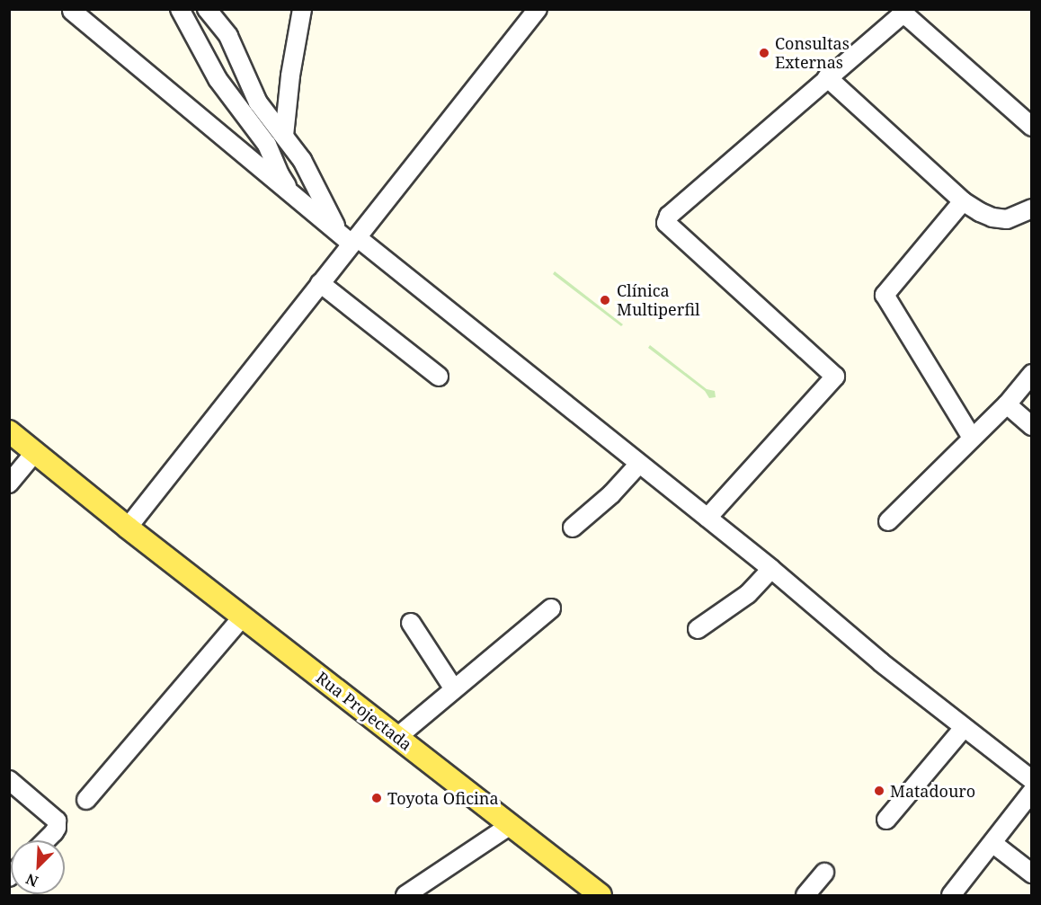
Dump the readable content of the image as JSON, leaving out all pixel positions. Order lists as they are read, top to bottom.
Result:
{
  "streets": {
    "main road": ["Rua Projectada"]
  },
  "places": [
    "Consultas Externas",
    "Clínica Multiperfil",
    "Matadouro",
    "Toyota Oficina"
  ],
  "north": "bottom left"
}
